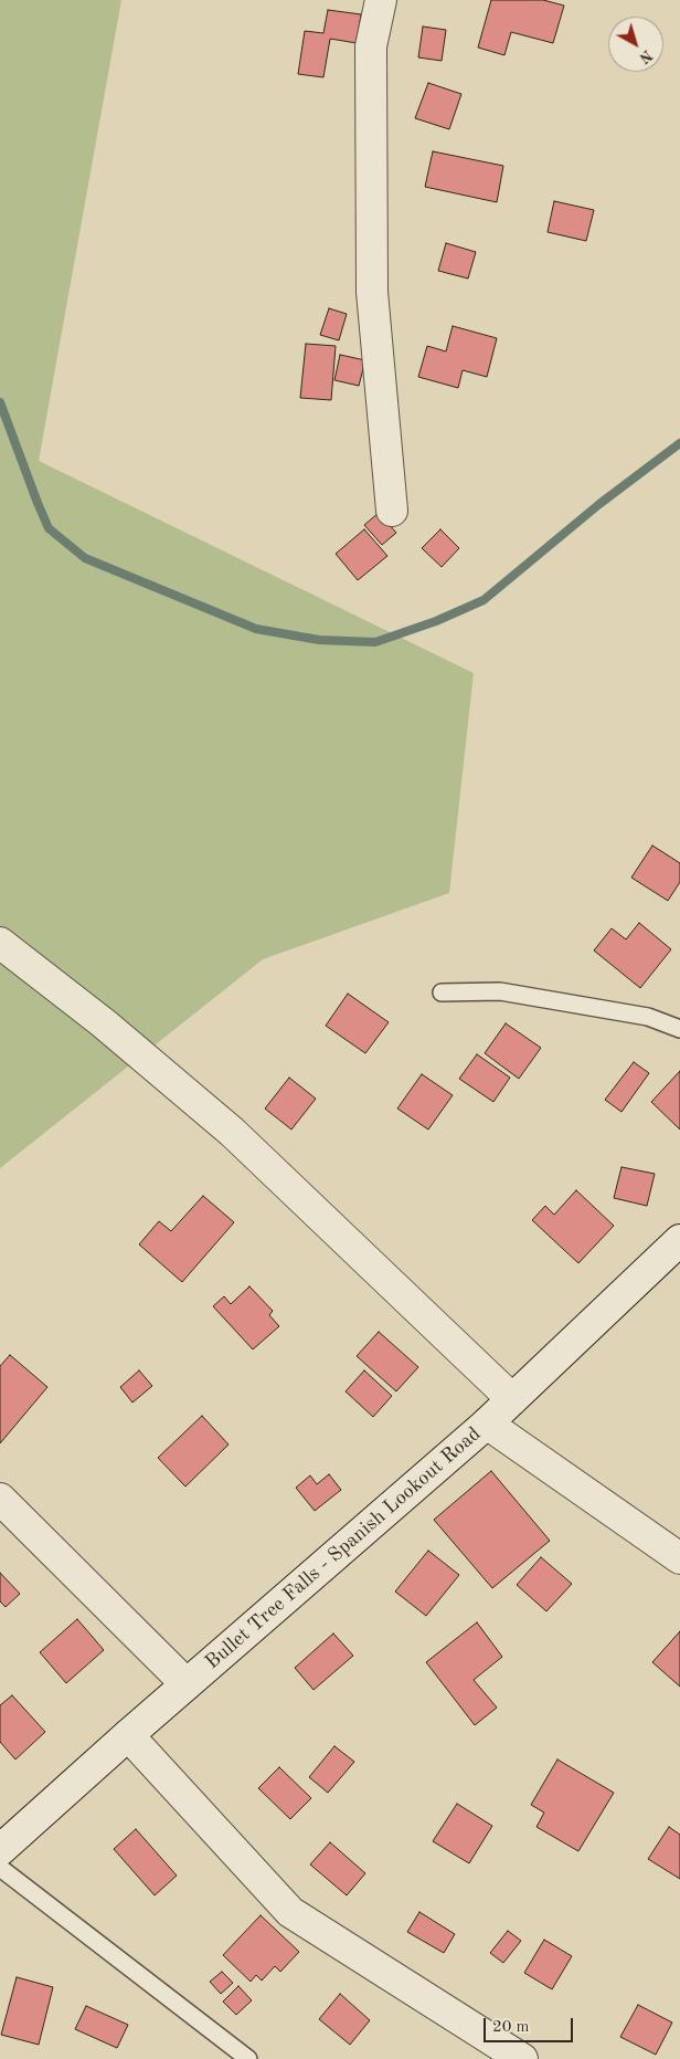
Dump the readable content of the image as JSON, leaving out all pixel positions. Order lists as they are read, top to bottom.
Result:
{
  "streets": {
    "street": ["Bullet Tree Falls - Spanish Lookout Road"]
  },
  "scale_bar": "20 m",
  "north": "bottom right"
}
